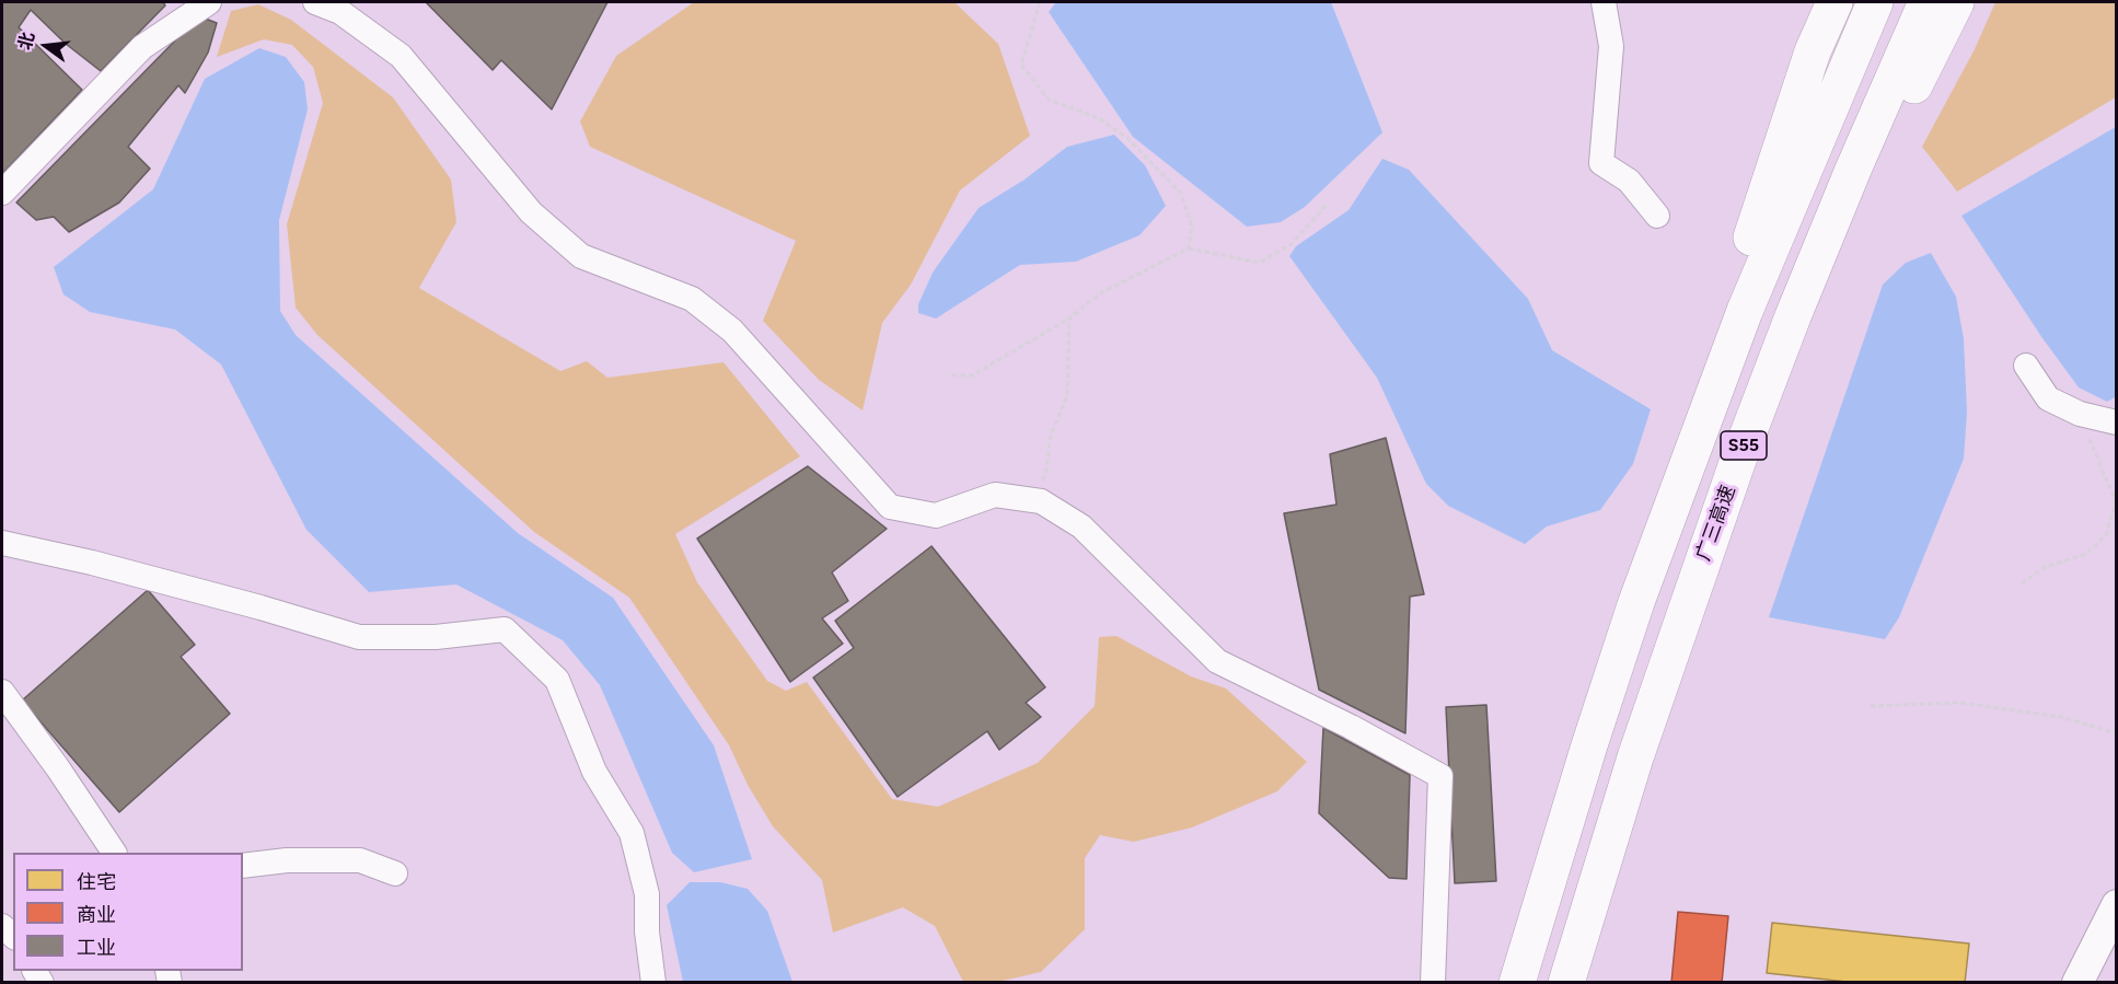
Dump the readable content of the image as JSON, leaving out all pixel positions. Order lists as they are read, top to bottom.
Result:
{
  "streets": {
    "highway": ["S55", "广三高速"]
  },
  "legend": ["住宅", "商业", "工业"],
  "north": "left"
}
